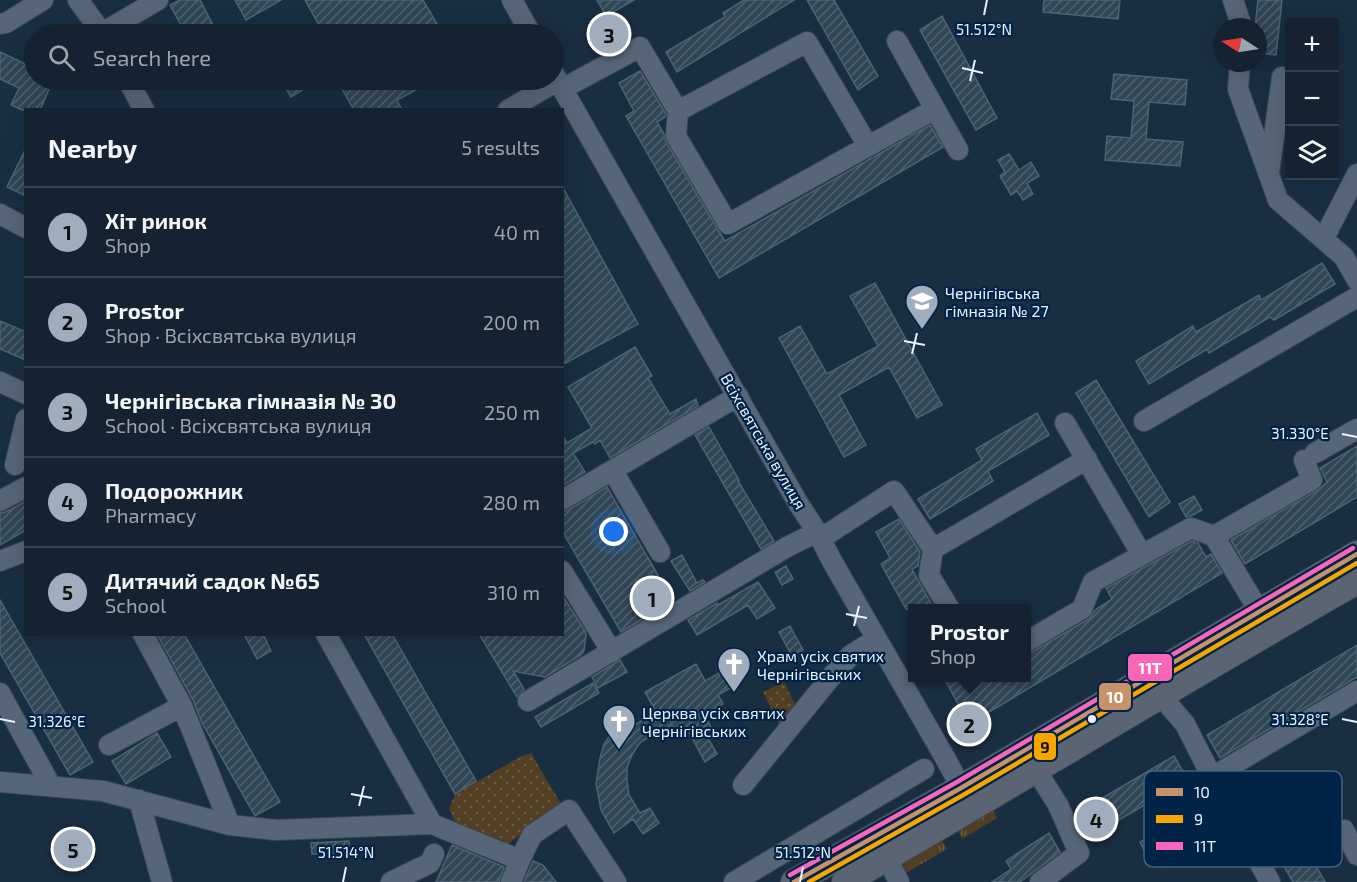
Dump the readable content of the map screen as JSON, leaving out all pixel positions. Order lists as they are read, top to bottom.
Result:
{
  "streets": {
    "street": ["Всіхсвятська вулиця"]
  },
  "places": {
    "school or university": ["Чернігівська гімназія № 27"],
    "church": ["Храм усіх святих Чернігівських", "Церква усіх святих Чернігівських"]
  },
  "lines": ["transit line 11Т", "transit line 10", "transit line 9"],
  "legend": ["10", "9", "11Т"],
  "north": "left",
  "page": {
    "pins": [
      "3",
      "1",
      "2",
      "4",
      "5"
    ],
    "map_buttons": ["+", "−"],
    "search": "Search here",
    "heading": ["Nearby", "5 results"],
    "list": [
      {
        "mark": "1",
        "name": "Хіт ринок",
        "note": "Shop",
        "value": "40 m"
      },
      {
        "mark": "2",
        "name": "Prostor",
        "note": "Shop · Всіхсвятська вулиця",
        "value": "200 m"
      },
      {
        "mark": "3",
        "name": "Чернігівська гімназія № 30",
        "note": "School · Всіхсвятська вулиця",
        "value": "250 m"
      },
      {
        "mark": "4",
        "name": "Подорожник",
        "note": "Pharmacy",
        "value": "280 m"
      },
      {
        "mark": "5",
        "name": "Дитячий садок №65",
        "note": "School",
        "value": "310 m"
      }
    ],
    "popup": ["Prostor", "Shop"]
  },
  "coordinates": [
    "51.512°N",
    "31.330°E",
    "31.328°E",
    "31.326°E",
    "51.514°N"
  ]
}
